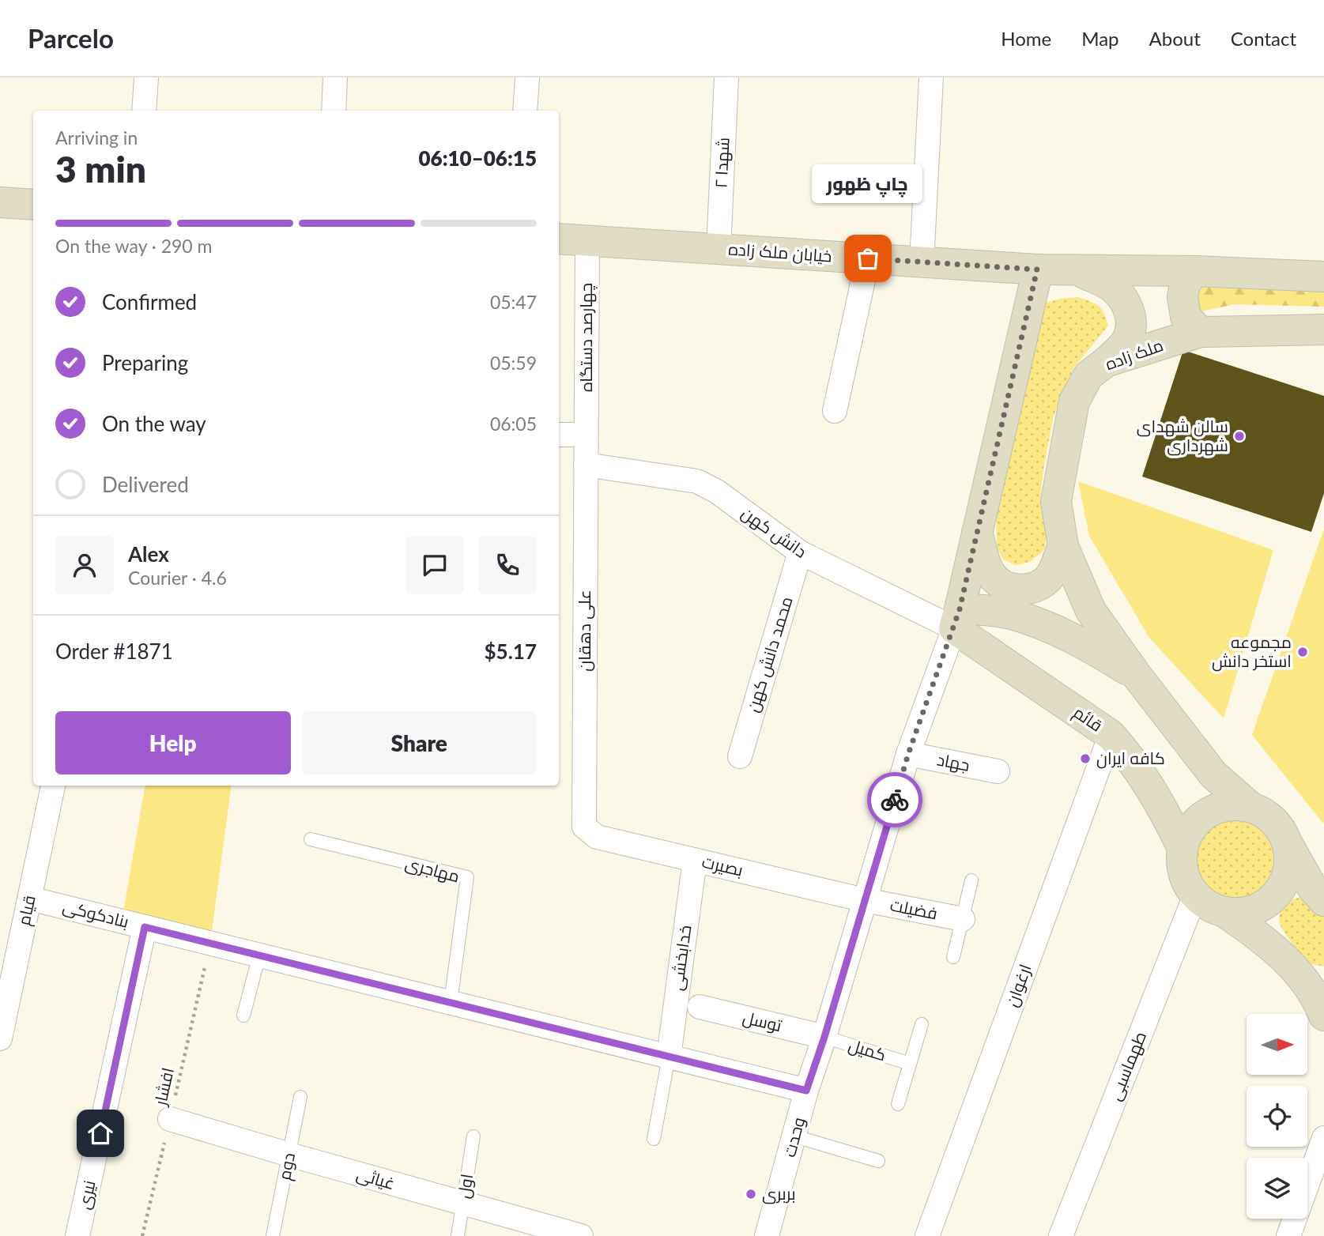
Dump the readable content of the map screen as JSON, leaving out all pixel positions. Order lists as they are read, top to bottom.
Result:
{
  "streets": {
    "main road": ["خیابان ملک زاده", "ملک زاده", "قائم"],
    "street": [
      "شهدا ۲",
      "چهارصد دستگاه",
      "دانش کهن",
      "علی دهقان",
      "محمد دانش کهن",
      "جهاد",
      "بصیرت",
      "فضیلت",
      "قیام",
      "بنادکوکی",
      "خدابخشی",
      "ارغوان",
      "توسل",
      "طهماسبی",
      "وحدت",
      "غیاثی",
      "نیری"
    ],
    "lane": [
      "مهاجری",
      "کمیل",
      "دوم",
      "اول"
    ],
    "path": ["افشار"]
  },
  "crossings": [
    ["شهدا ۲", "خیابان ملک زاده"],
    ["خیابان ملک زاده", "چهارصد دستگاه"],
    ["چهارصد دستگاه", "علی دهقان"],
    ["دانش کهن", "علی دهقان"],
    ["دانش کهن", "محمد دانش کهن"],
    ["دانش کهن", "قائم"],
    ["دانش کهن", "وحدت"],
    ["علی دهقان", "بصیرت"],
    ["قائم", "ارغوان"],
    ["قائم", "طهماسبی"],
    ["قائم", "وحدت"],
    ["جهاد", "وحدت"],
    ["بصیرت", "فضیلت"],
    ["بصیرت", "خدابخشی"],
    ["بصیرت", "وحدت"],
    ["مهاجری", "بنادکوکی"],
    ["فضیلت", "وحدت"],
    ["قیام", "بنادکوکی"],
    ["بنادکوکی", "خدابخشی"],
    ["بنادکوکی", "افشار"],
    ["بنادکوکی", "وحدت"],
    ["بنادکوکی", "نیری"],
    ["توسل", "کمیل"],
    ["توسل", "وحدت"],
    ["کمیل", "وحدت"],
    ["افشار", "غیاثی"],
    ["دوم", "غیاثی"],
    ["غیاثی", "اول"]
  ],
  "places": [
    "چاپ ظهور",
    "سالن شهدای شهرداری",
    "مجموعه استخر دانش",
    "کافه ایران",
    "بربری"
  ],
  "north": "right",
  "page": {
    "header": "Parcelo",
    "nav": [
      "Home",
      "Map",
      "About",
      "Contact"
    ],
    "heading": ["3 min", "Arriving in", "06:10–06:15"],
    "panel": [
      "Alex",
      "Courier · 4.6",
      "Order #1871",
      "$5.17"
    ],
    "bubble": "چاپ ظهور",
    "bar": "On the way · 290 m",
    "list": [
      ["Confirmed", "05:47"],
      ["Preparing", "05:59"],
      ["On the way", "06:05"],
      "Delivered"
    ],
    "buttons": ["Help", "Share"]
  }
}
